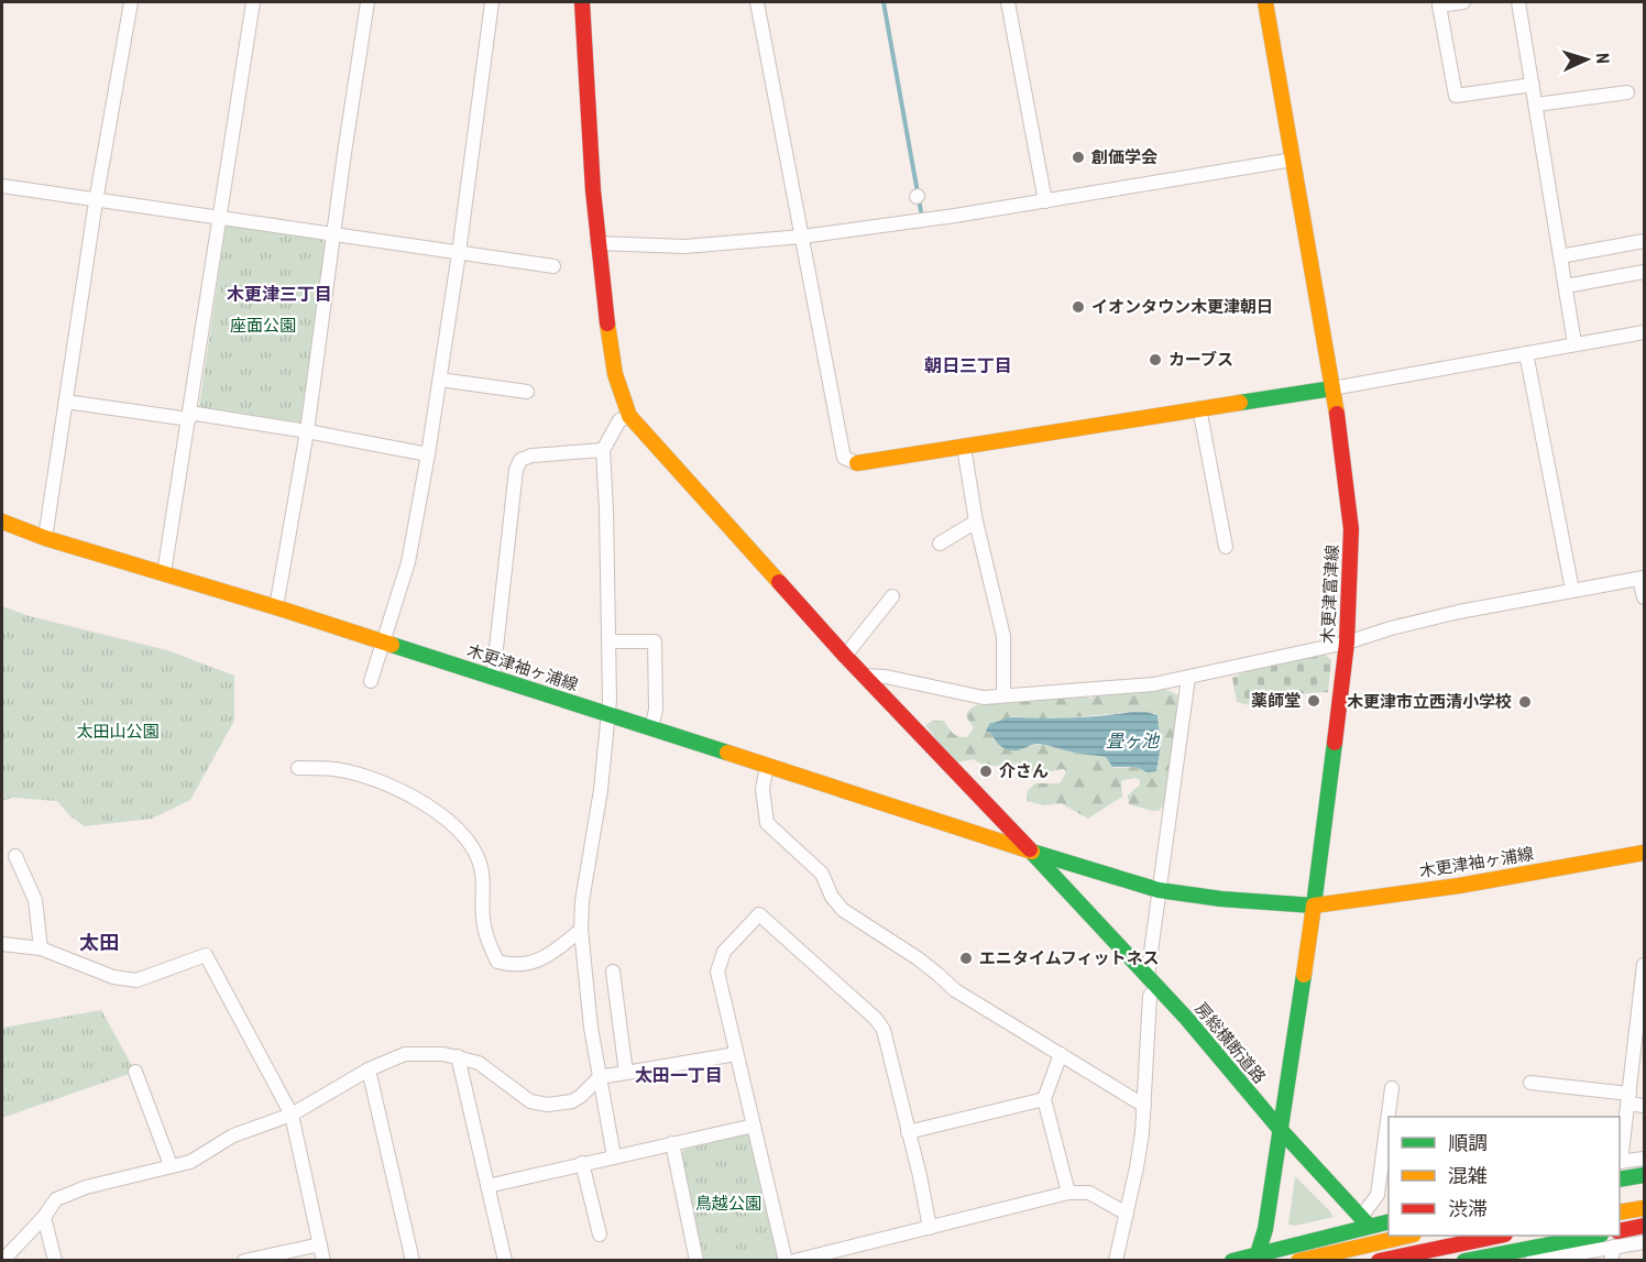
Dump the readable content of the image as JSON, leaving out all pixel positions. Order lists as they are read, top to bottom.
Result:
{
  "streets": {
    "main road": ["木更津富津線", "木更津袖ヶ浦線", "房総横断道路"]
  },
  "crossings": [
    ["木更津富津線", "木更津袖ヶ浦線"],
    ["木更津富津線", "房総横断道路"],
    ["木更津袖ヶ浦線", "房総横断道路"]
  ],
  "districts": [
    "木更津三丁目",
    "朝日三丁目",
    "太田",
    "太田一丁目"
  ],
  "water": ["畳ヶ池"],
  "parks": ["座面公園", "太田山公園", "鳥越公園"],
  "places": [
    "創価学会",
    "イオンタウン木更津朝日",
    "カーブス",
    "薬師堂",
    "木更津市立西清小学校",
    "介さん",
    "エニタイムフィットネス"
  ],
  "legend": ["順調", "混雑", "渋滞"],
  "north": "right"
}
